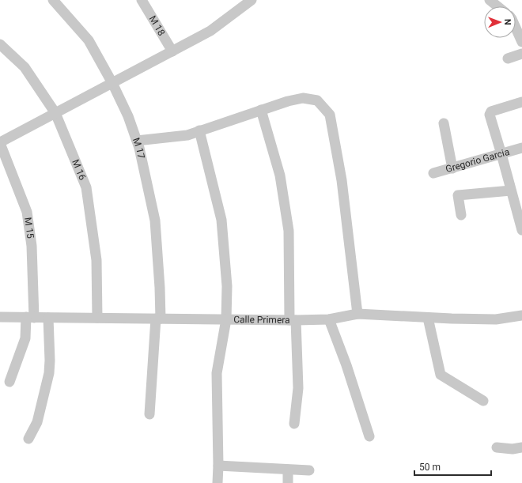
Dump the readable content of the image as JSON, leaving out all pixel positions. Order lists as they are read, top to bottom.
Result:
{
  "streets": {
    "street": [
      "M 18",
      "M 17",
      "Gregorio Garcia",
      "M 16",
      "M 15",
      "Calle Primera"
    ]
  },
  "crossings": [
    ["M 17", "Calle Primera"],
    ["M 16", "Calle Primera"],
    ["M 15", "Calle Primera"]
  ],
  "scale_bar": "50 m",
  "north": "right"
}
